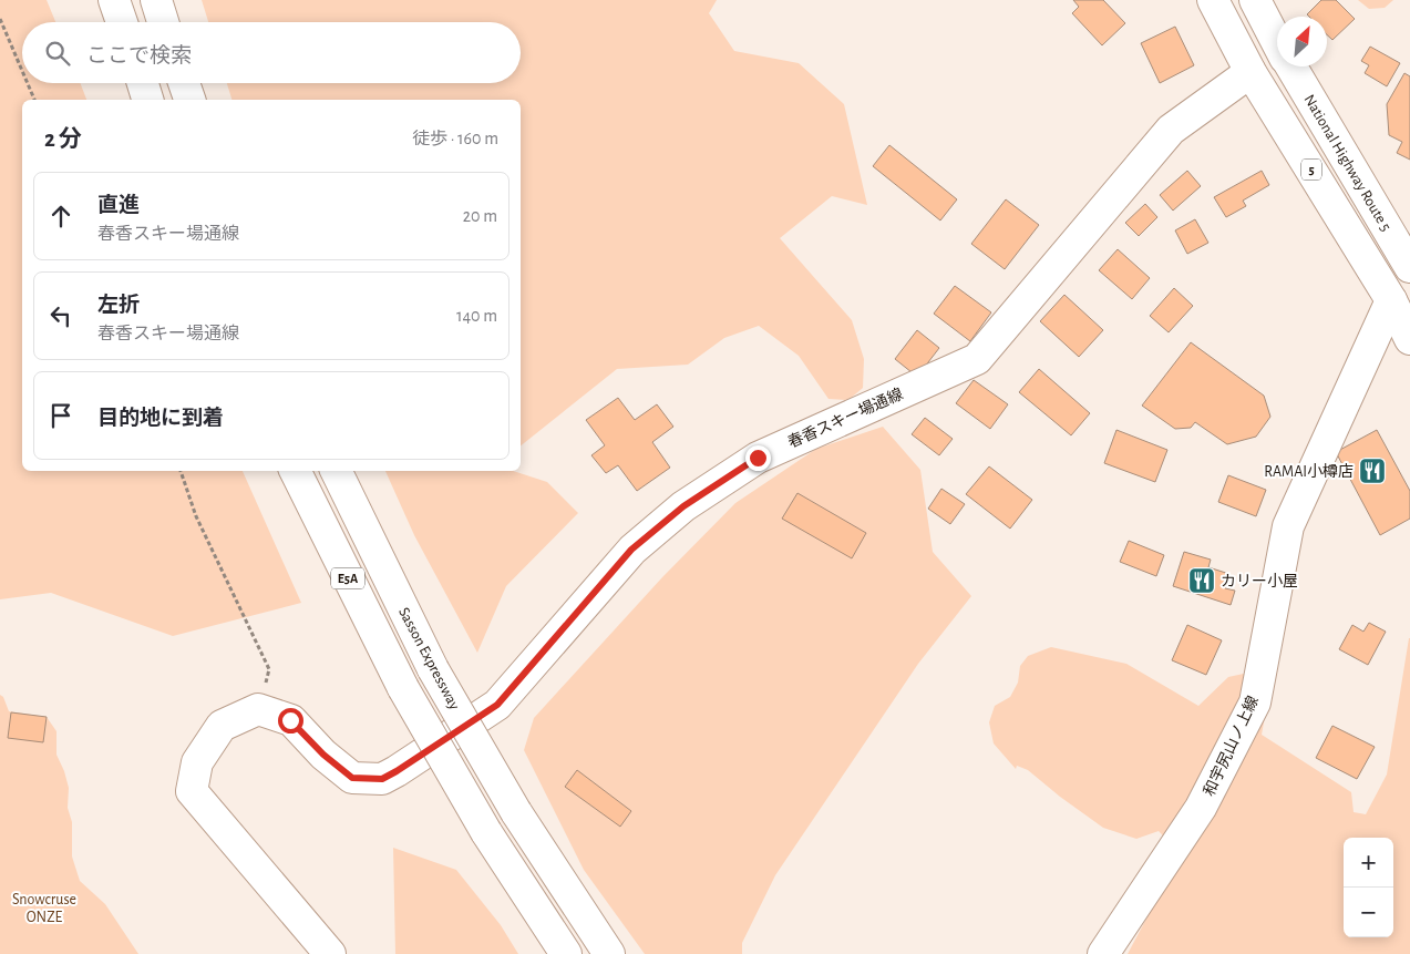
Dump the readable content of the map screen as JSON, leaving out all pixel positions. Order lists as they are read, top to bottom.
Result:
{
  "streets": {
    "main road": [
      "National Highway Route 5",
      "5",
      "春香スキー場通線",
      "E5A",
      "Sasson Expressway",
      "和宇尻山ノ上線"
    ]
  },
  "crossings": [
    ["5", "春香スキー場通線"],
    ["5", "和宇尻山ノ上線"]
  ],
  "parks": ["Snowcruse ONZE"],
  "places": {
    "restaurant": ["RAMAI小樽店", "カリー小屋"]
  },
  "north": "top right",
  "page": {
    "search": "ここで検索",
    "heading": ["2 分", "徒歩 · 160 m"],
    "list": [
      ["直進", "春香スキー場通線", "20 m"],
      ["左折", "春香スキー場通線", "140 m"],
      "目的地に到着"
    ],
    "map_buttons": ["+", "−"]
  }
}
